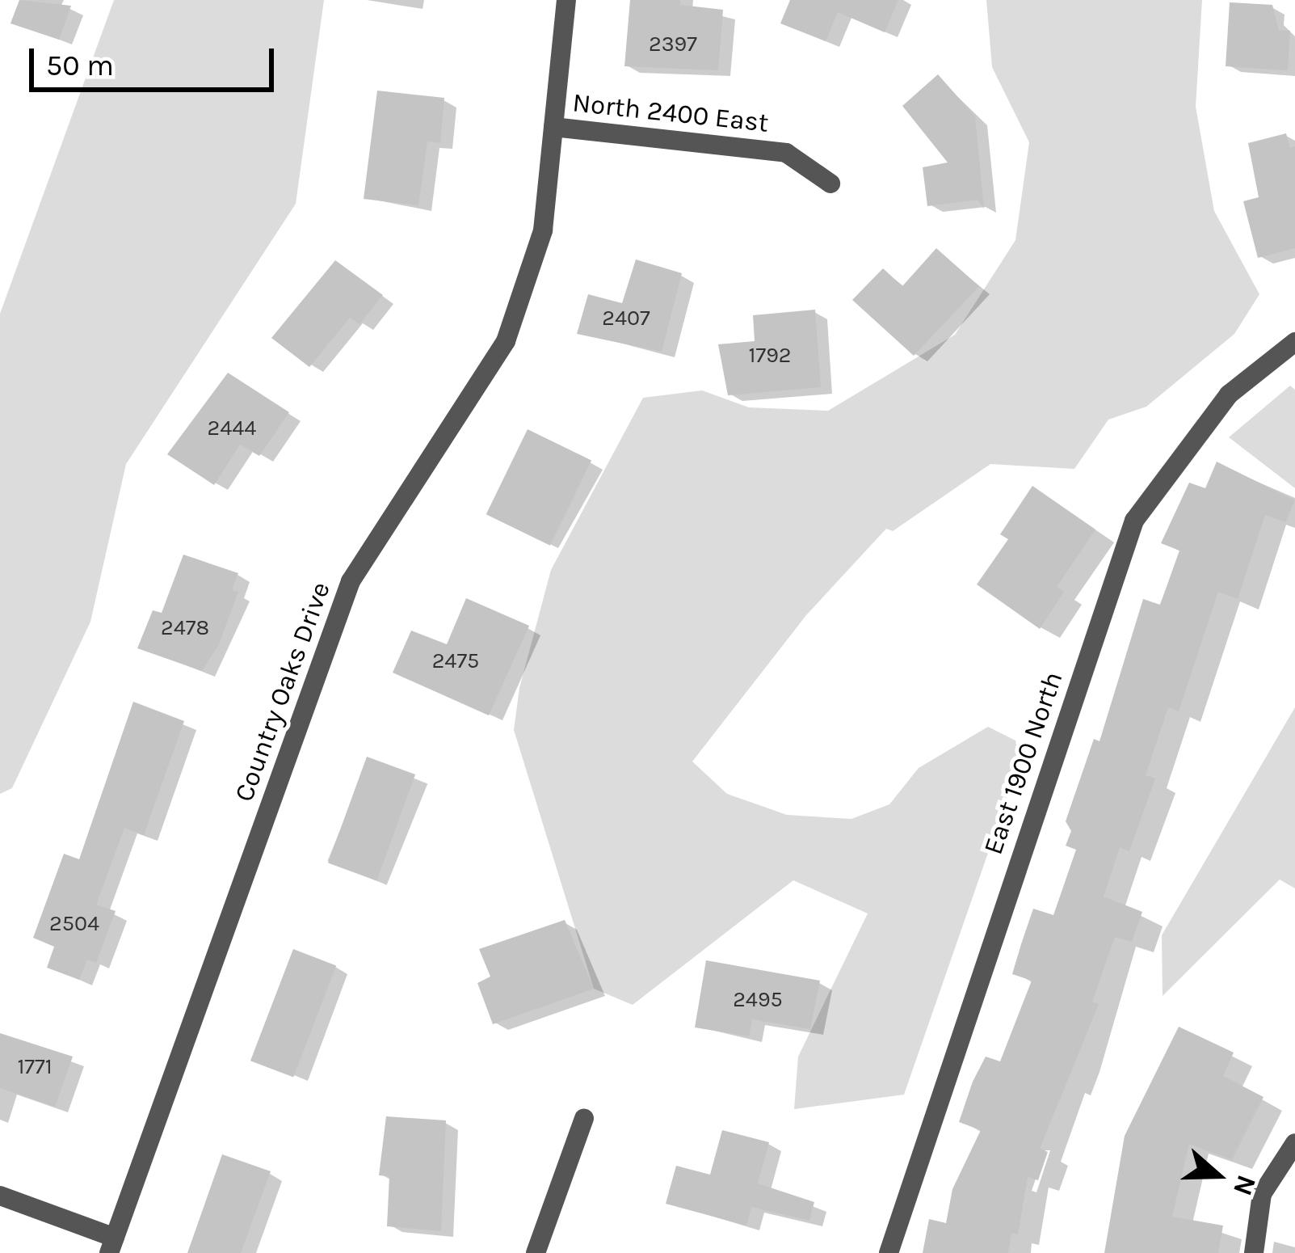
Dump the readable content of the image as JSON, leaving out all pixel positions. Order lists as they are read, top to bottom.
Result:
{
  "streets": {
    "street": ["North 2400 East", "Country Oaks Drive", "East 1900 North"]
  },
  "crossings": [
    ["North 2400 East", "Country Oaks Drive"]
  ],
  "house_numbers": [
    "2397",
    "2407",
    "1792",
    "2444",
    "2478",
    "2475",
    "2504",
    "2495",
    "1771"
  ],
  "scale_bar": "50 m",
  "north": "right"
}
